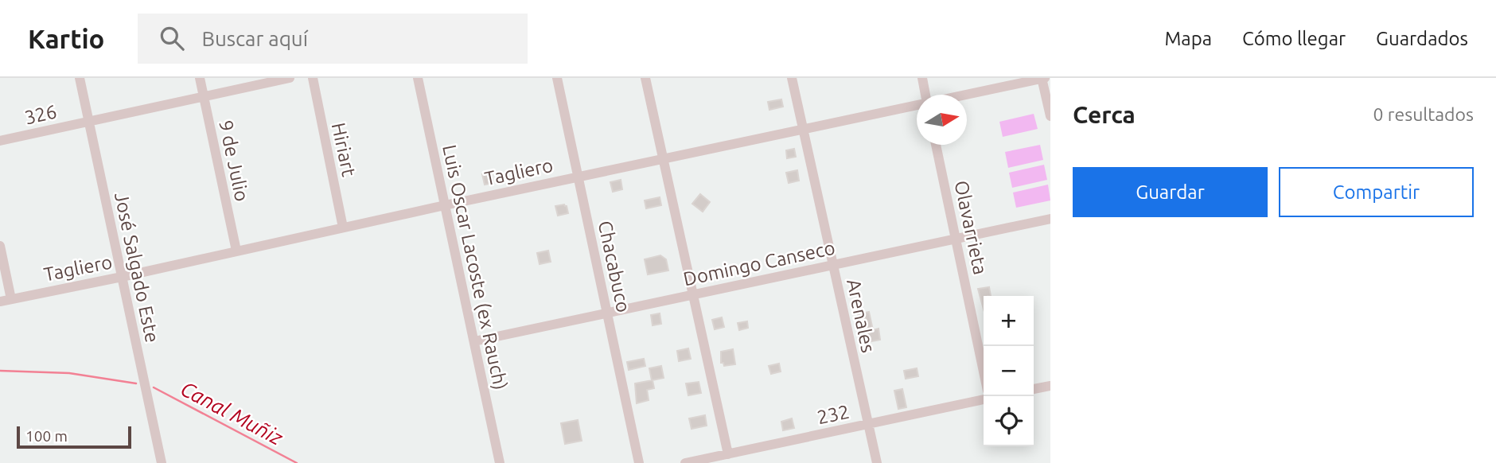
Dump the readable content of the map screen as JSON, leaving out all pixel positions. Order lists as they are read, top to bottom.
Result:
{
  "streets": {
    "street": [
      "326",
      "Hiriart",
      "9 de Julio",
      "Tagliero",
      "Olavarrieta",
      "Domingo Canseco",
      "Chacabuco",
      "José Salgado Este",
      "Luis Oscar Lacoste (ex Rauch)",
      "Arenales",
      "232"
    ]
  },
  "crossings": [
    ["326", "9 de Julio"],
    ["326", "José Salgado Este"],
    ["Hiriart", "Tagliero"],
    ["9 de Julio", "Tagliero"],
    ["Tagliero", "Chacabuco"],
    ["Tagliero", "José Salgado Este"],
    ["Tagliero", "Luis Oscar Lacoste (ex Rauch)"],
    ["Tagliero", "Arenales"],
    ["Olavarrieta", "Domingo Canseco"],
    ["Domingo Canseco", "Chacabuco"],
    ["Domingo Canseco", "Luis Oscar Lacoste (ex Rauch)"],
    ["Domingo Canseco", "Arenales"],
    ["Arenales", "232"]
  ],
  "water": ["Canal Muñiz"],
  "scale_bar": "100 m",
  "north": "right",
  "page": {
    "header": "Kartio",
    "search": "Buscar aquí",
    "nav": ["Mapa", "Cómo llegar", "Guardados"],
    "heading": ["Cerca", "0 resultados"],
    "buttons": ["Guardar", "Compartir"],
    "map_buttons": ["+", "−"],
    "scale": "100 m"
  }
}
